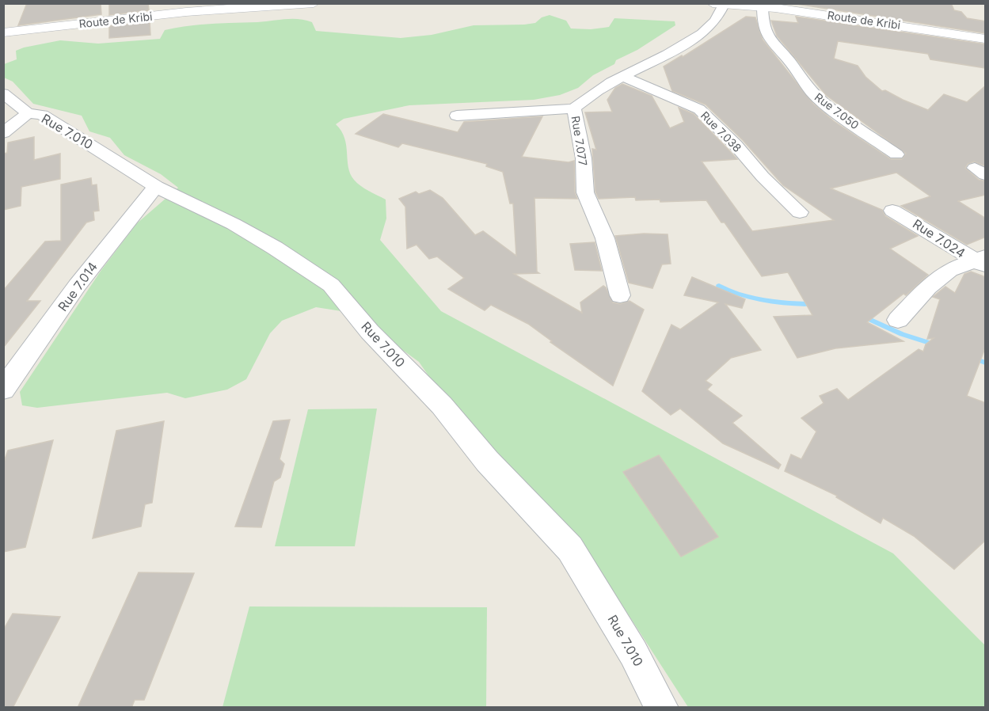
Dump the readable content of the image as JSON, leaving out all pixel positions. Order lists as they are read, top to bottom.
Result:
{
  "streets": {
    "main road": ["Route de Kribi"],
    "street": [
      "Rue 7.050",
      "Rue 7.010",
      "Rue 7.038",
      "Rue 7.077",
      "Rue 7.024",
      "Rue 7.014"
    ]
  },
  "crossings": [
    ["Route de Kribi", "Rue 7.050"],
    ["Route de Kribi", "Rue 7.077"],
    ["Rue 7.010", "Rue 7.014"],
    ["Rue 7.038", "Rue 7.077"]
  ]
}
